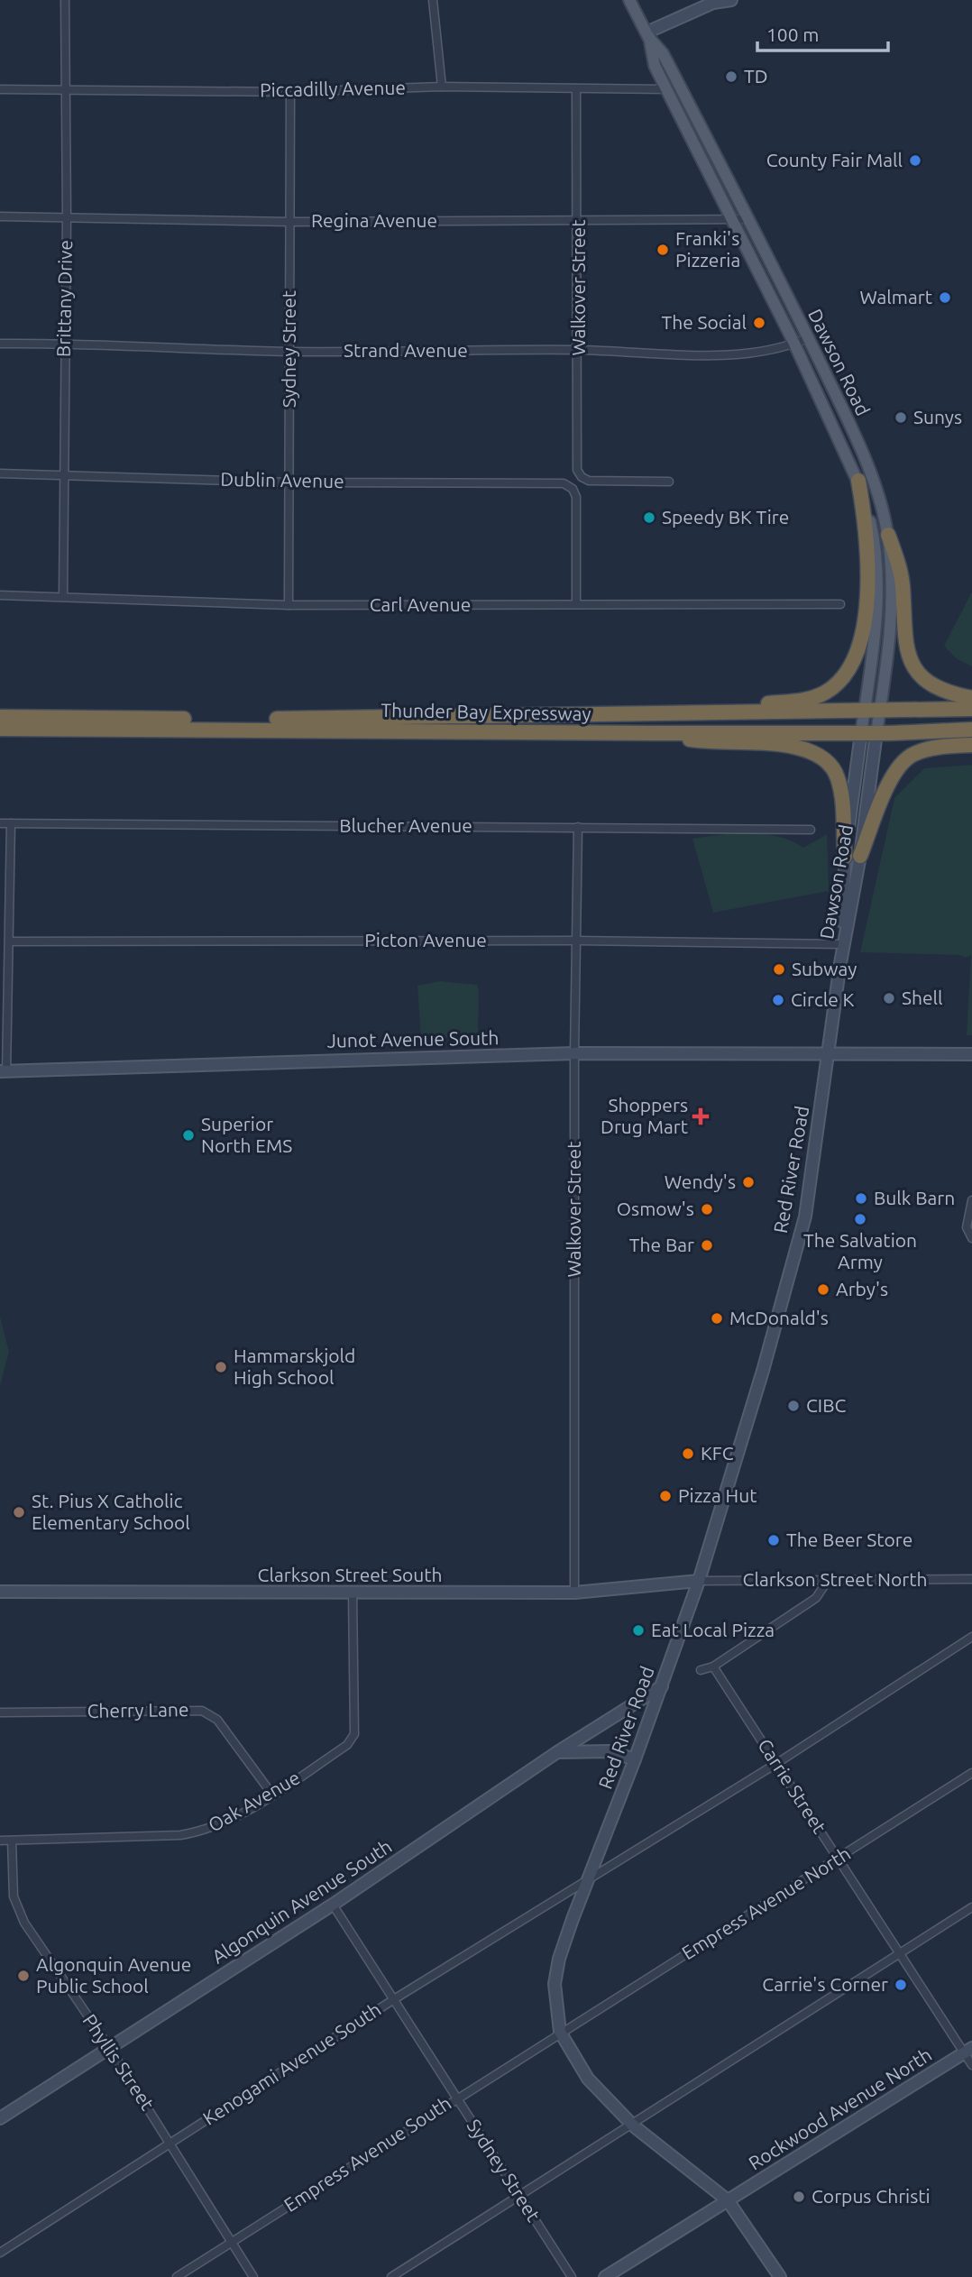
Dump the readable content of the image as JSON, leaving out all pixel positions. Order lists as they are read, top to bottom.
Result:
{
  "streets": {
    "highway": ["Thunder Bay Expressway"],
    "main road": [
      "Dawson Road",
      "Junot Avenue South",
      "Red River Road",
      "Clarkson Street South",
      "Algonquin Avenue South",
      "Rockwood Avenue North"
    ],
    "street": [
      "Piccadilly Avenue",
      "Regina Avenue",
      "Walkover Street",
      "Brittany Drive",
      "Sydney Street",
      "Strand Avenue",
      "Dublin Avenue",
      "Carl Avenue",
      "Blucher Avenue",
      "Picton Avenue",
      "Clarkson Street North",
      "Cherry Lane",
      "Carrie Street",
      "Oak Avenue",
      "Empress Avenue North",
      "Phyllis Street",
      "Kenogami Avenue South",
      "Empress Avenue South"
    ]
  },
  "crossings": [
    ["Piccadilly Avenue", "Walkover Street"],
    ["Piccadilly Avenue", "Brittany Drive"],
    ["Piccadilly Avenue", "Sydney Street"],
    ["Piccadilly Avenue", "Dawson Road"],
    ["Regina Avenue", "Walkover Street"],
    ["Regina Avenue", "Brittany Drive"],
    ["Regina Avenue", "Sydney Street"],
    ["Regina Avenue", "Dawson Road"],
    ["Walkover Street", "Strand Avenue"],
    ["Walkover Street", "Blucher Avenue"],
    ["Walkover Street", "Picton Avenue"],
    ["Walkover Street", "Junot Avenue South"],
    ["Walkover Street", "Clarkson Street South"],
    ["Brittany Drive", "Strand Avenue"],
    ["Brittany Drive", "Dublin Avenue"],
    ["Brittany Drive", "Carl Avenue"],
    ["Sydney Street", "Strand Avenue"],
    ["Sydney Street", "Dublin Avenue"],
    ["Sydney Street", "Carl Avenue"],
    ["Sydney Street", "Algonquin Avenue South"],
    ["Sydney Street", "Kenogami Avenue South"],
    ["Sydney Street", "Empress Avenue South"],
    ["Strand Avenue", "Dawson Road"],
    ["Dawson Road", "Thunder Bay Expressway"],
    ["Dawson Road", "Picton Avenue"],
    ["Dawson Road", "Red River Road"],
    ["Dublin Avenue", "Carl Avenue"],
    ["Junot Avenue South", "Red River Road"],
    ["Red River Road", "Clarkson Street South"],
    ["Red River Road", "Clarkson Street North"],
    ["Red River Road", "Algonquin Avenue South"],
    ["Red River Road", "Empress Avenue North"],
    ["Red River Road", "Kenogami Avenue South"],
    ["Red River Road", "Rockwood Avenue North"],
    ["Red River Road", "Empress Avenue South"],
    ["Clarkson Street South", "Clarkson Street North"],
    ["Clarkson Street South", "Oak Avenue"],
    ["Cherry Lane", "Oak Avenue"],
    ["Carrie Street", "Empress Avenue North"],
    ["Carrie Street", "Kenogami Avenue South"],
    ["Carrie Street", "Rockwood Avenue North"],
    ["Oak Avenue", "Phyllis Street"],
    ["Algonquin Avenue South", "Phyllis Street"],
    ["Empress Avenue North", "Empress Avenue South"],
    ["Phyllis Street", "Kenogami Avenue South"],
    ["Phyllis Street", "Empress Avenue South"]
  ],
  "places": {
    "other": [
      "TD",
      "County Fair Mall",
      "Franki's Pizzeria",
      "Walmart",
      "The Social",
      "Sunys",
      "Speedy BK Tire",
      "Subway",
      "Shell",
      "Circle K",
      "Superior North EMS",
      "Wendy's",
      "Bulk Barn",
      "Osmow's",
      "The Salvation Army",
      "The Bar",
      "Arby's",
      "McDonald's",
      "Hammarskjold High School",
      "CIBC",
      "KFC",
      "Pizza Hut",
      "St. Pius X Catholic Elementary School",
      "The Beer Store",
      "Eat Local Pizza",
      "Algonquin Avenue Public School",
      "Carrie's Corner",
      "Corpus Christi"
    ],
    "health": ["Shoppers Drug Mart"]
  },
  "scale_bar": "100 m"
}
